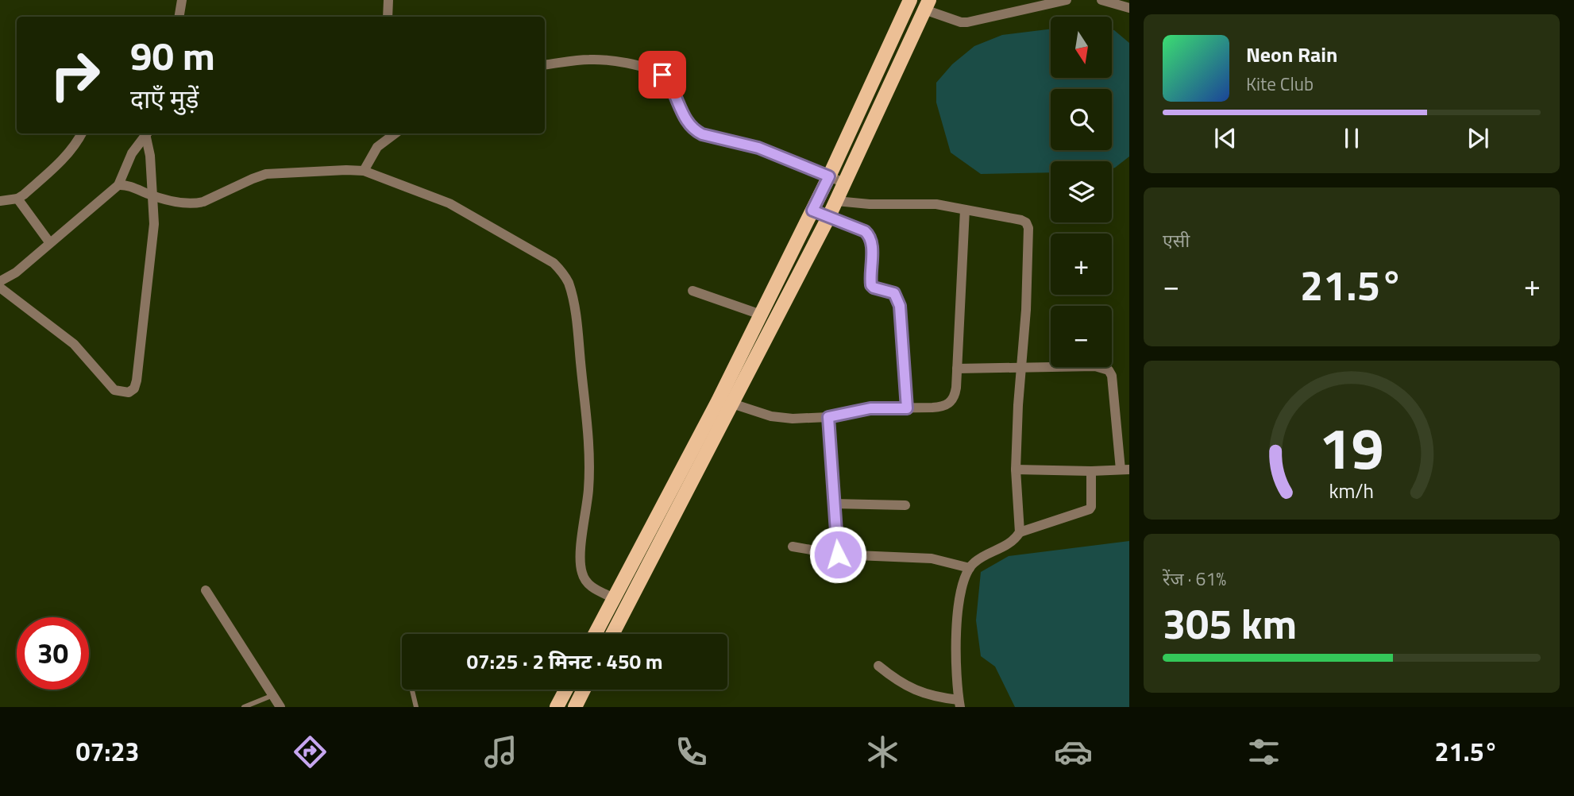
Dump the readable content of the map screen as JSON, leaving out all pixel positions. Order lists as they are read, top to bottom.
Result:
{
  "north": "bottom",
  "page": {
    "map_buttons": ["+", "−"],
    "turn": ["90 m", "दाएँ मुड़ें"],
    "song": ["Neon Rain", "Kite Club"],
    "tile": [
      "एसी",
      ["रेंज · 61%", "305 km"]
    ],
    "heat": ["−", "21.5°", "+"],
    "limit": "30",
    "trip": "07:25 · 2 मिनट · 450 m",
    "tabs": ["07:23", "21.5°"],
    "gauge": ["19", "km/h"]
  }
}
